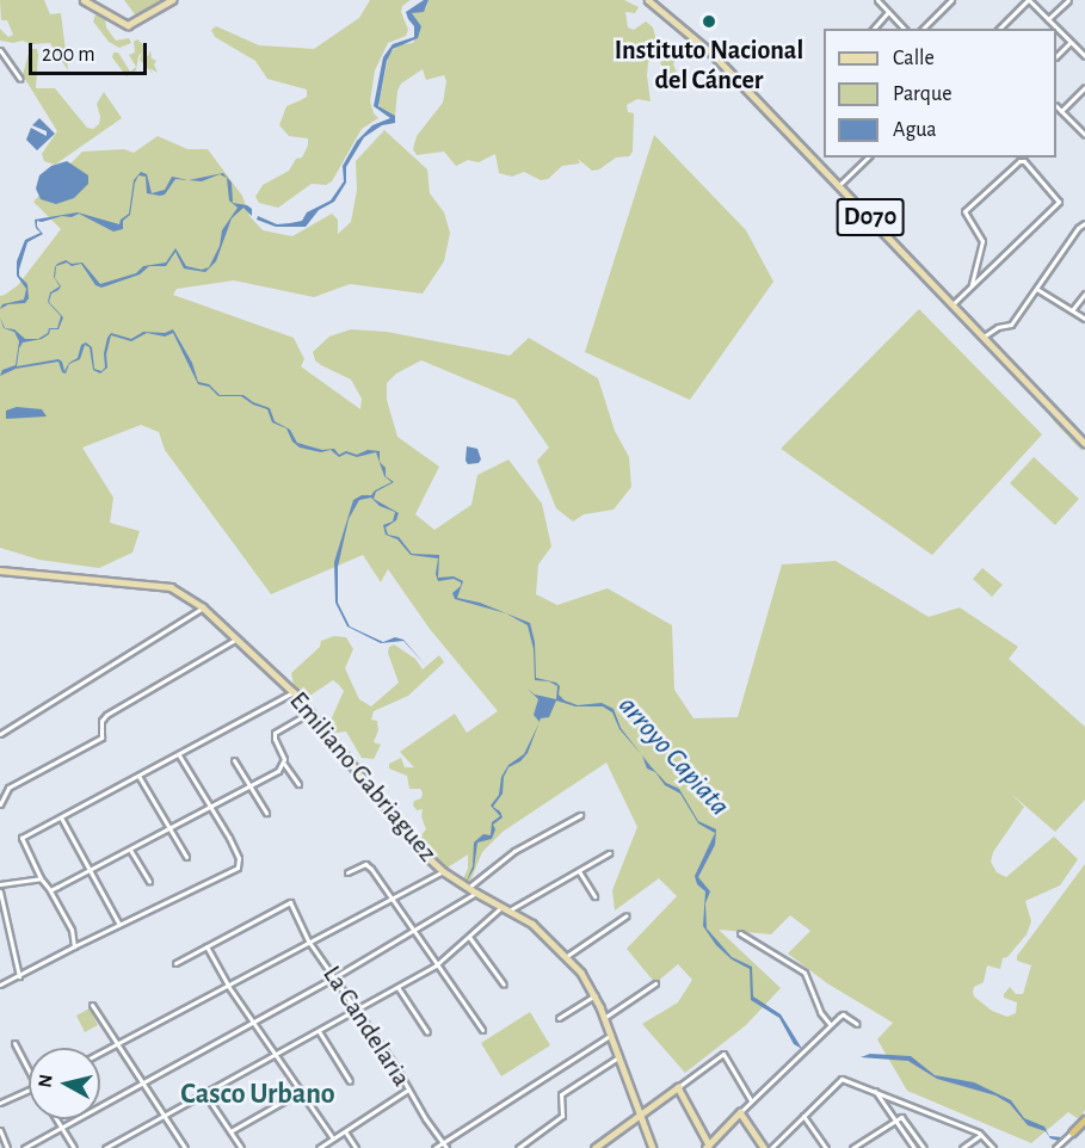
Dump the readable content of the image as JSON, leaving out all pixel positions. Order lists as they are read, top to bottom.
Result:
{
  "streets": {
    "main road": ["D070", "Emiliano Gabriaguez"],
    "street": ["La Candelaria"]
  },
  "districts": ["Casco Urbano"],
  "water": ["arroyo Capiata"],
  "places": ["Instituto Nacional del Cáncer"],
  "legend": ["Calle", "Parque", "Agua"],
  "scale_bar": "200 m",
  "north": "left"
}
